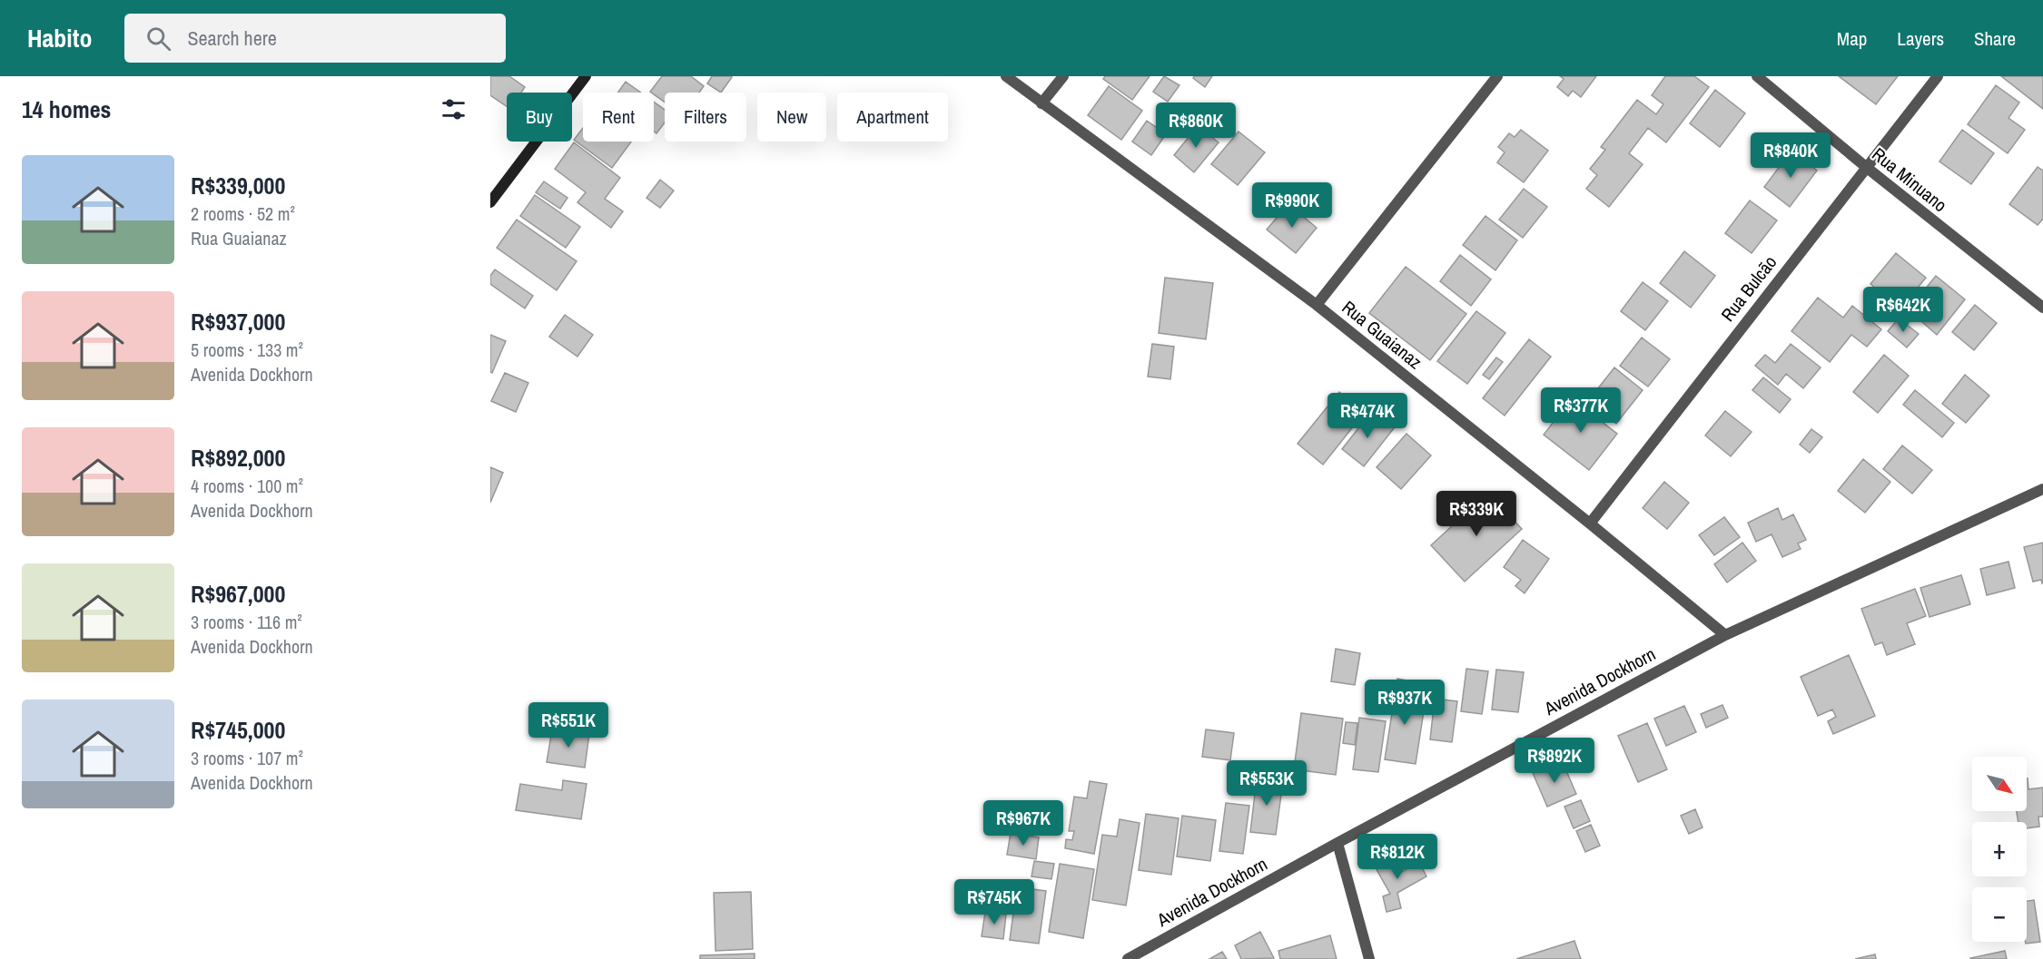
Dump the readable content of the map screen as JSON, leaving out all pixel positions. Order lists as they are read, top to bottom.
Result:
{
  "streets": {
    "street": [
      "Rua Minuano",
      "Rua Bulcão",
      "Rua Guaianaz",
      "Avenida Dockhorn"
    ]
  },
  "crossings": [
    ["Rua Minuano", "Rua Bulcão"],
    ["Rua Bulcão", "Rua Guaianaz"],
    ["Rua Guaianaz", "Avenida Dockhorn"]
  ],
  "north": "bottom right",
  "page": {
    "header": "Habito",
    "search": "Search here",
    "nav": ["Map", "Layers", "Share"],
    "heading": "14 homes",
    "chip": [
      "Buy",
      "Rent",
      "Filters",
      "New",
      "Apartment"
    ],
    "price": [
      "R$860K",
      "R$840K",
      "R$990K",
      "R$642K",
      "R$377K",
      "R$474K",
      "R$339K",
      "R$937K",
      "R$551K",
      "R$892K",
      "R$553K",
      "R$967K",
      "R$812K",
      "R$745K"
    ],
    "list": [
      {
        "name": "R$339,000",
        "note": "2 rooms · 52 m² · Rua Guaianaz"
      },
      {
        "name": "R$937,000",
        "note": "5 rooms · 133 m² · Avenida Dockhorn"
      },
      {
        "name": "R$892,000",
        "note": "4 rooms · 100 m² · Avenida Dockhorn"
      },
      {
        "name": "R$967,000",
        "note": "3 rooms · 116 m² · Avenida Dockhorn"
      },
      {
        "name": "R$745,000",
        "note": "3 rooms · 107 m² · Avenida Dockhorn"
      }
    ],
    "map_buttons": ["+", "−"]
  }
}
